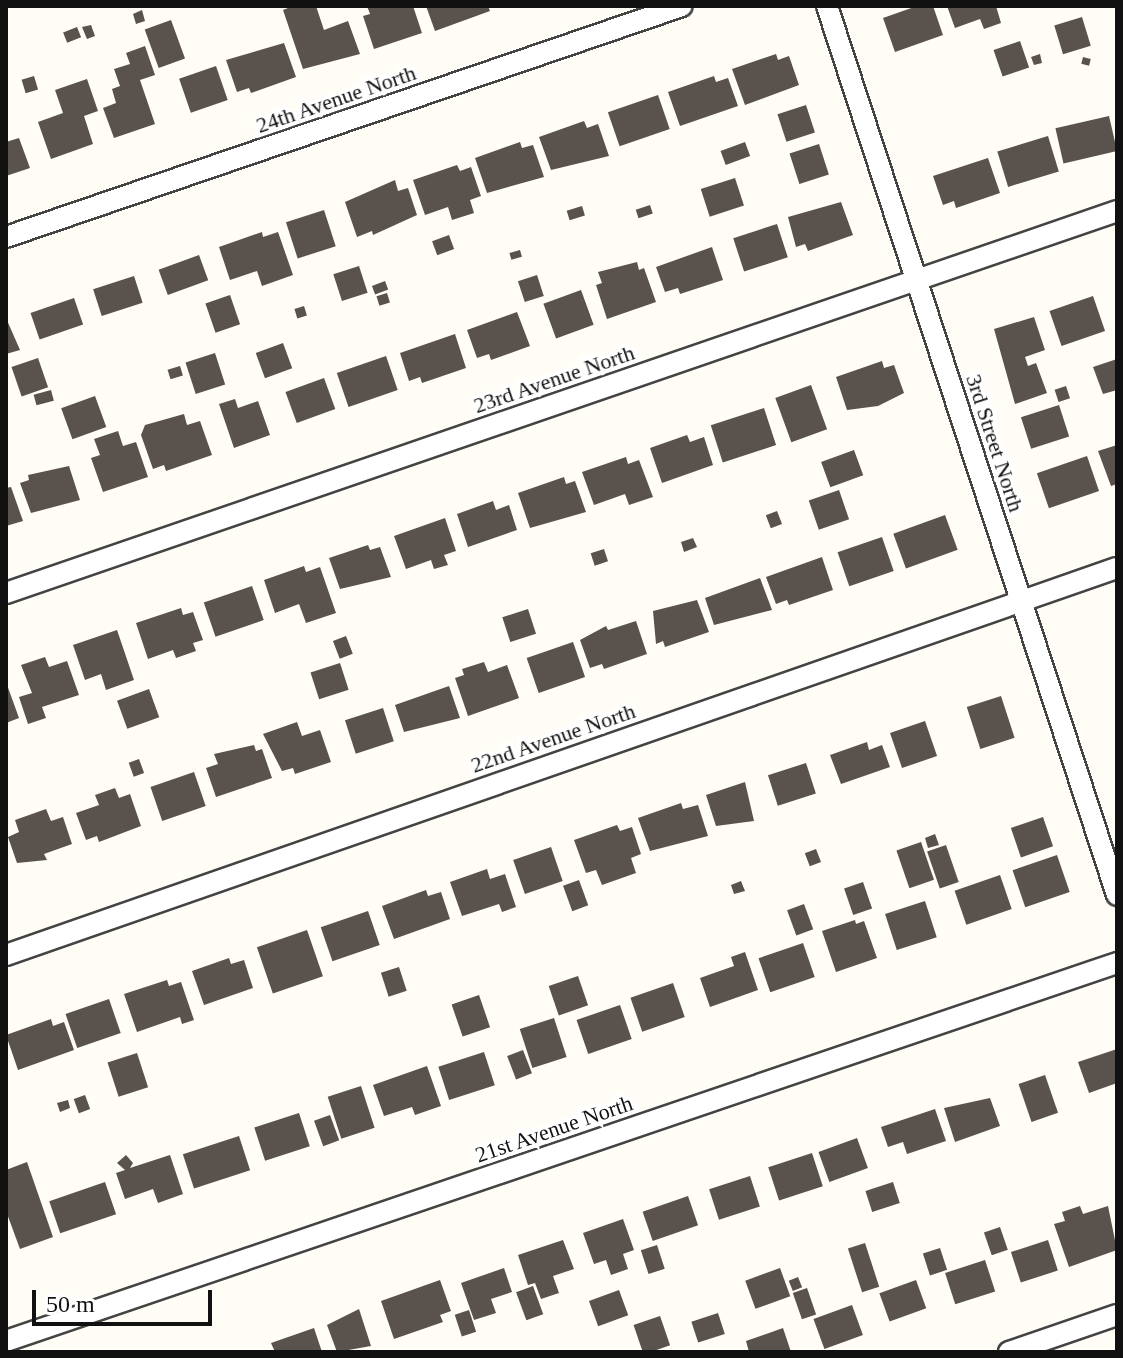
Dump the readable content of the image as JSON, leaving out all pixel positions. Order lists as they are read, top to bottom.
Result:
{
  "streets": {
    "street": [
      "24th Avenue North",
      "23rd Avenue North",
      "3rd Street North",
      "22nd Avenue North",
      "21st Avenue North"
    ]
  },
  "crossings": [
    ["23rd Avenue North", "3rd Street North"],
    ["3rd Street North", "22nd Avenue North"]
  ],
  "scale_bar": "50 m"
}
